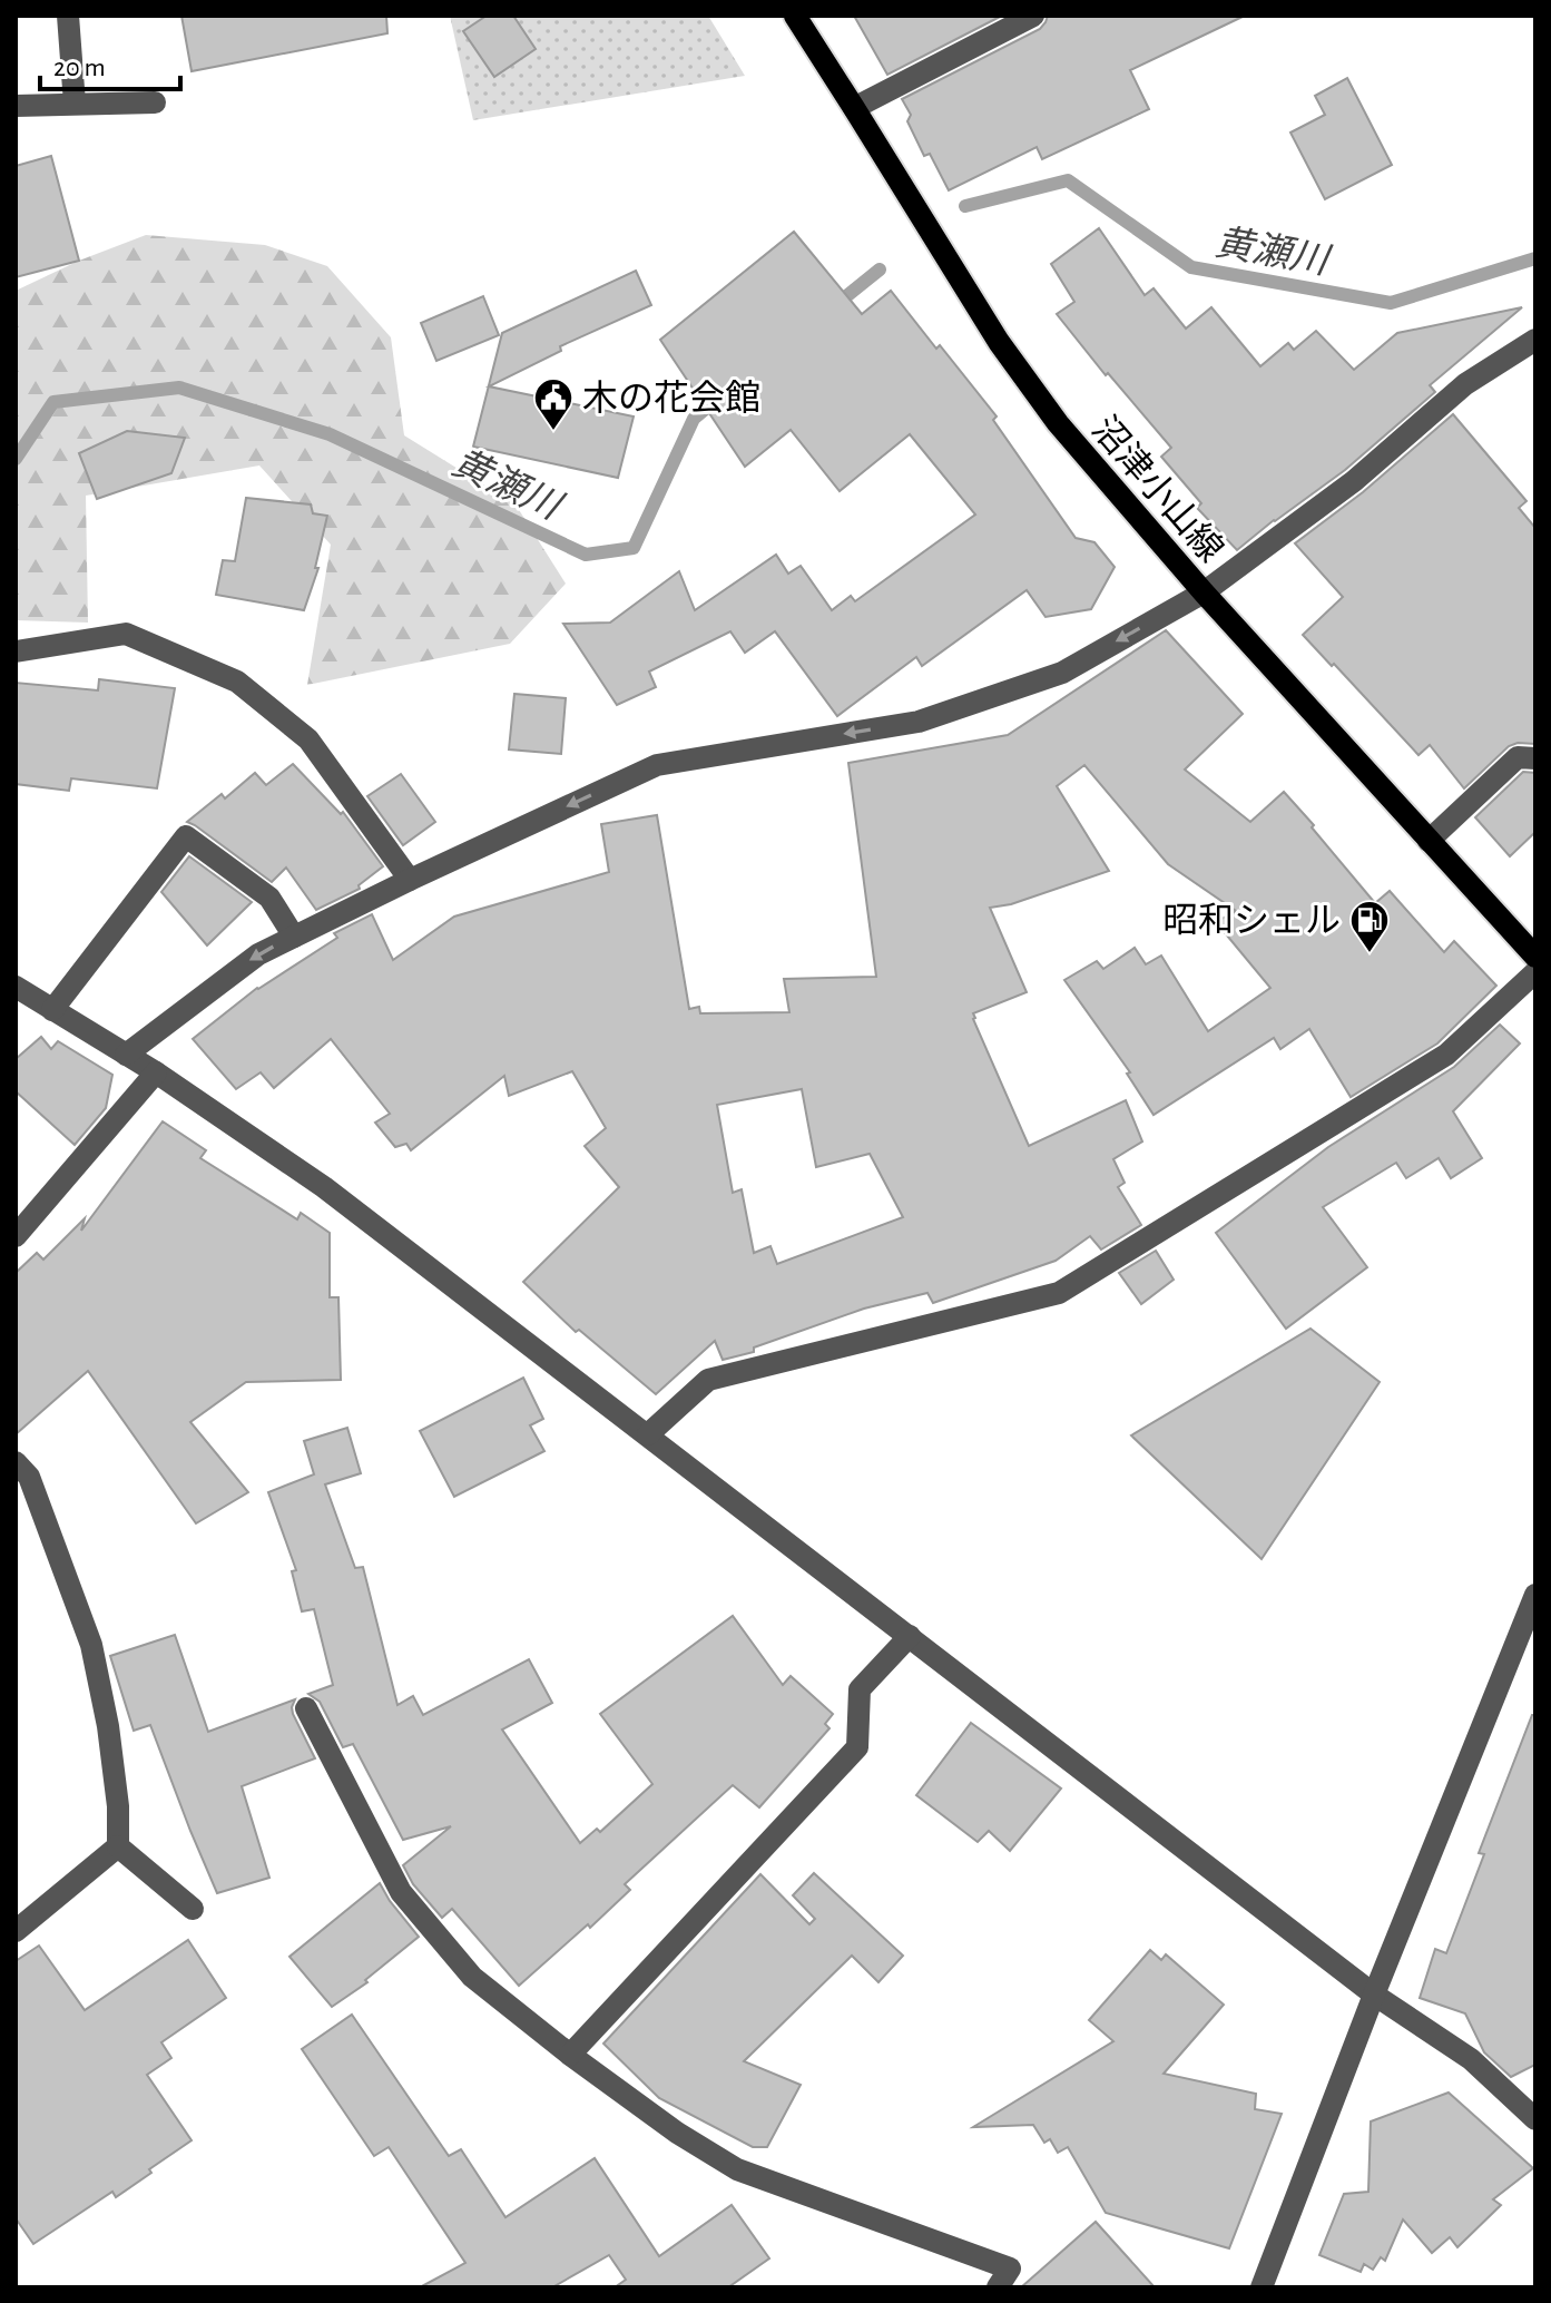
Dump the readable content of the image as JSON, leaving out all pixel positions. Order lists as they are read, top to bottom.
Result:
{
  "streets": {
    "main road": ["沼津小山線"]
  },
  "water": ["黄瀬川"],
  "places": {
    "public building": ["木の花会館"],
    "fuel station": ["昭和シェル"]
  },
  "scale_bar": "20 m"
}
